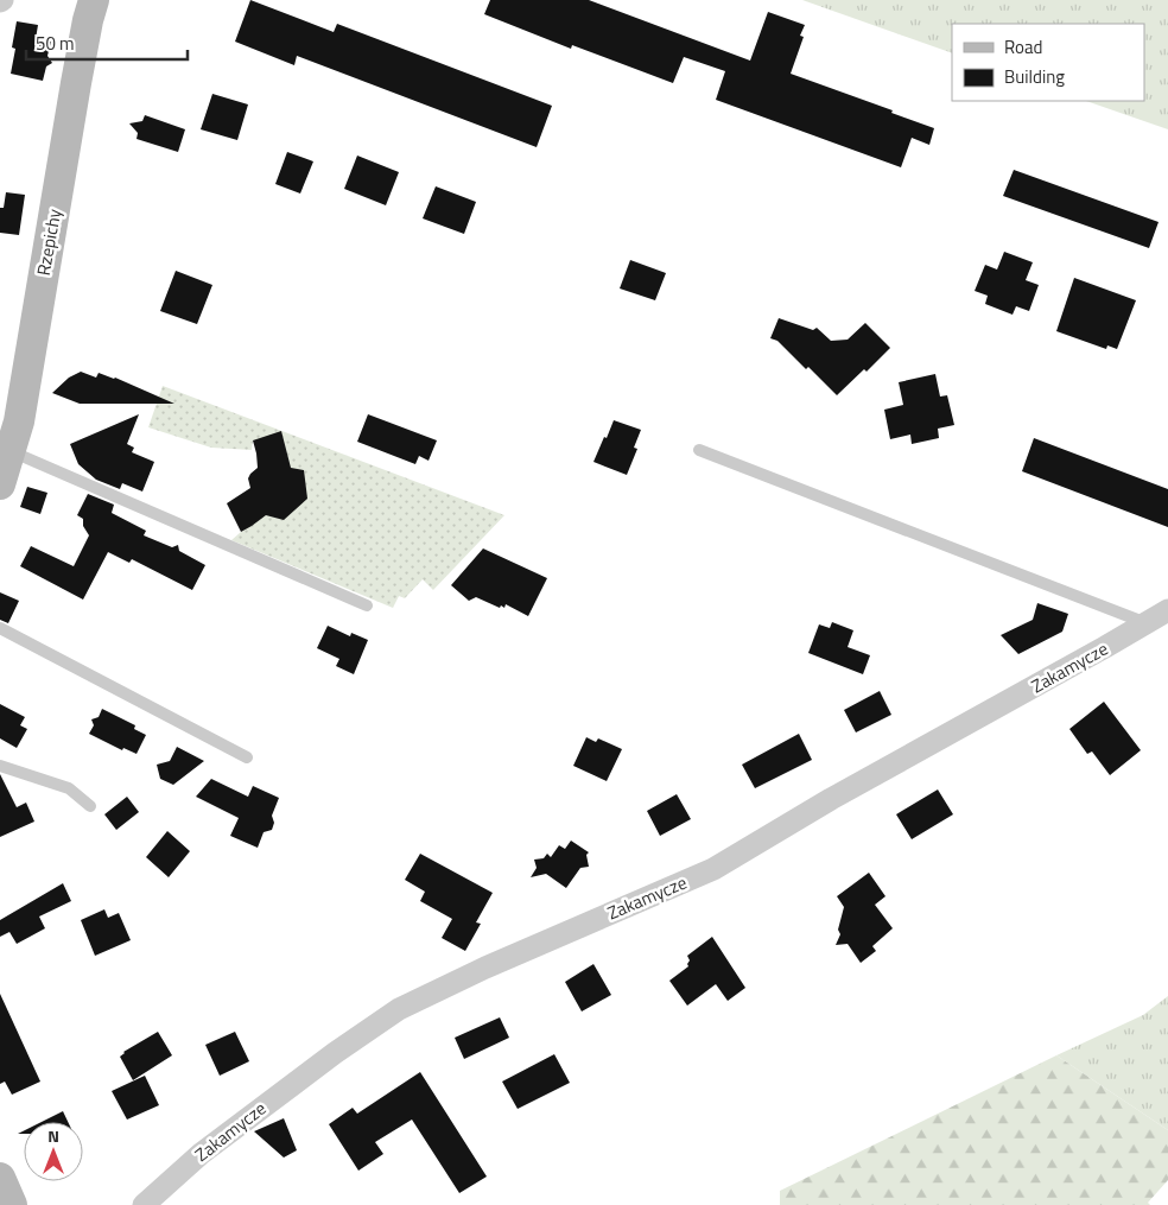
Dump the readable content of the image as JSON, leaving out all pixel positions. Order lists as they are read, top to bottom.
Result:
{
  "streets": {
    "street": ["Rzepichy", "Zakamycze"]
  },
  "legend": ["Road", "Building"],
  "scale_bar": "50 m",
  "north": "top"
}
